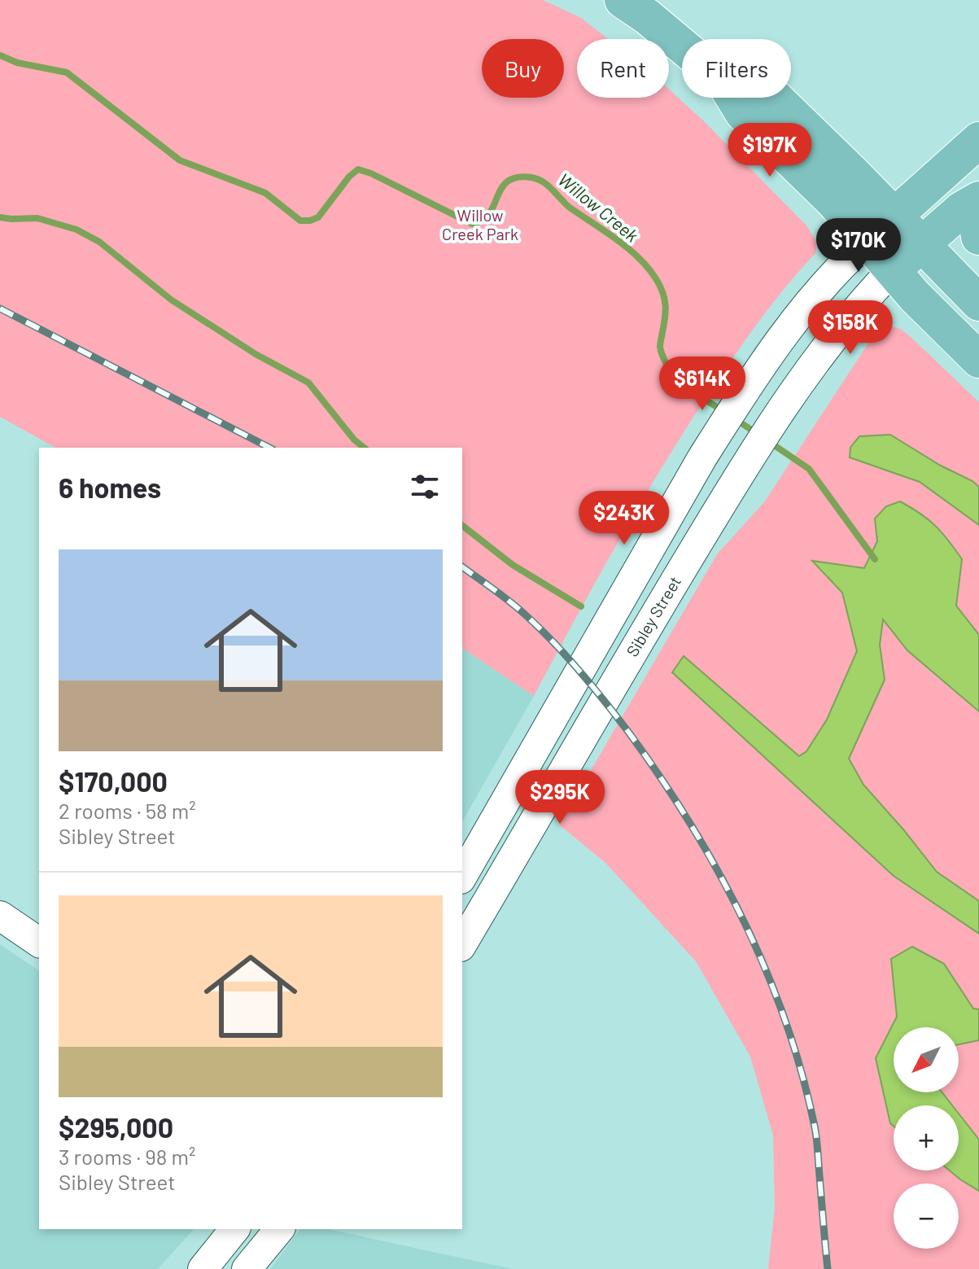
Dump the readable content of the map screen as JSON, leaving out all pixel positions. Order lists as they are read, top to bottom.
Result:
{
  "streets": {
    "main road": ["Sibley Street"]
  },
  "water": ["Willow Creek"],
  "parks": ["Willow Creek Park"],
  "north": "bottom left",
  "page": {
    "chip": ["Buy", "Rent", "Filters"],
    "price": [
      "$197K",
      "$170K",
      "$158K",
      "$614K",
      "$243K",
      "$295K"
    ],
    "heading": "6 homes",
    "list": [
      {
        "name": "$170,000",
        "note": "2 rooms · 58 m² · Sibley Street"
      },
      {
        "name": "$295,000",
        "note": "3 rooms · 98 m² · Sibley Street"
      }
    ],
    "map_buttons": ["+", "−"]
  }
}
